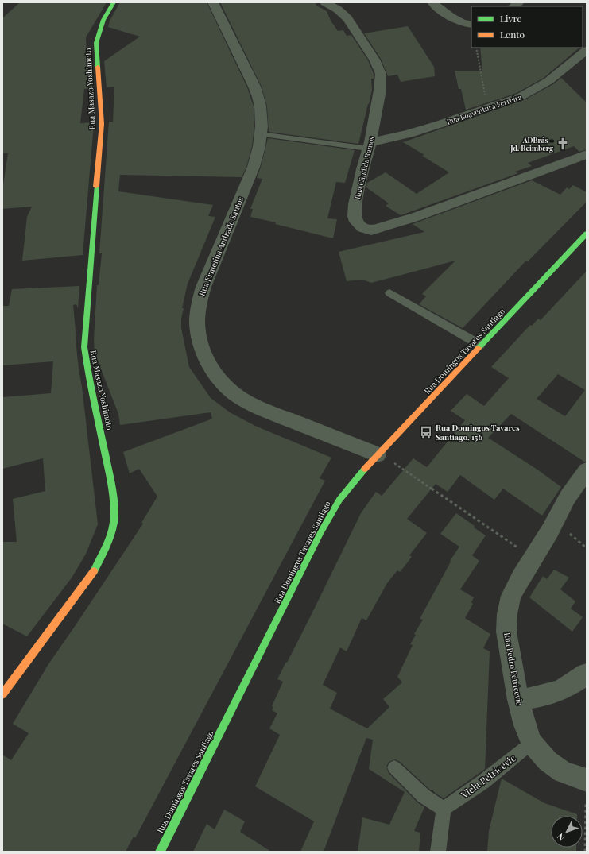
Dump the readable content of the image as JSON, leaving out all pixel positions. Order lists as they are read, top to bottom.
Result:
{
  "streets": {
    "street": [
      "Rua Masazo Yoshimoto",
      "Rua Boaventura Ferreira",
      "Rua Cândida Ramos",
      "Rua Ermelina Andrade Santos",
      "Rua Domingos Tavares Santiago",
      "Rua Pedro Petricevic"
    ],
    "lane": ["Viela Petricevic"]
  },
  "crossings": [
    ["Rua Boaventura Ferreira", "Rua Cândida Ramos"],
    ["Rua Ermelina Andrade Santos", "Rua Domingos Tavares Santiago"],
    ["Rua Pedro Petricevic", "Viela Petricevic"]
  ],
  "places": {
    "church": ["ADBrás - Jd. Reimberg"],
    "bus stop": ["Rua Domingos Tavares Santiago, 156"]
  },
  "legend": ["Livre", "Lento"],
  "north": "bottom left"
}
